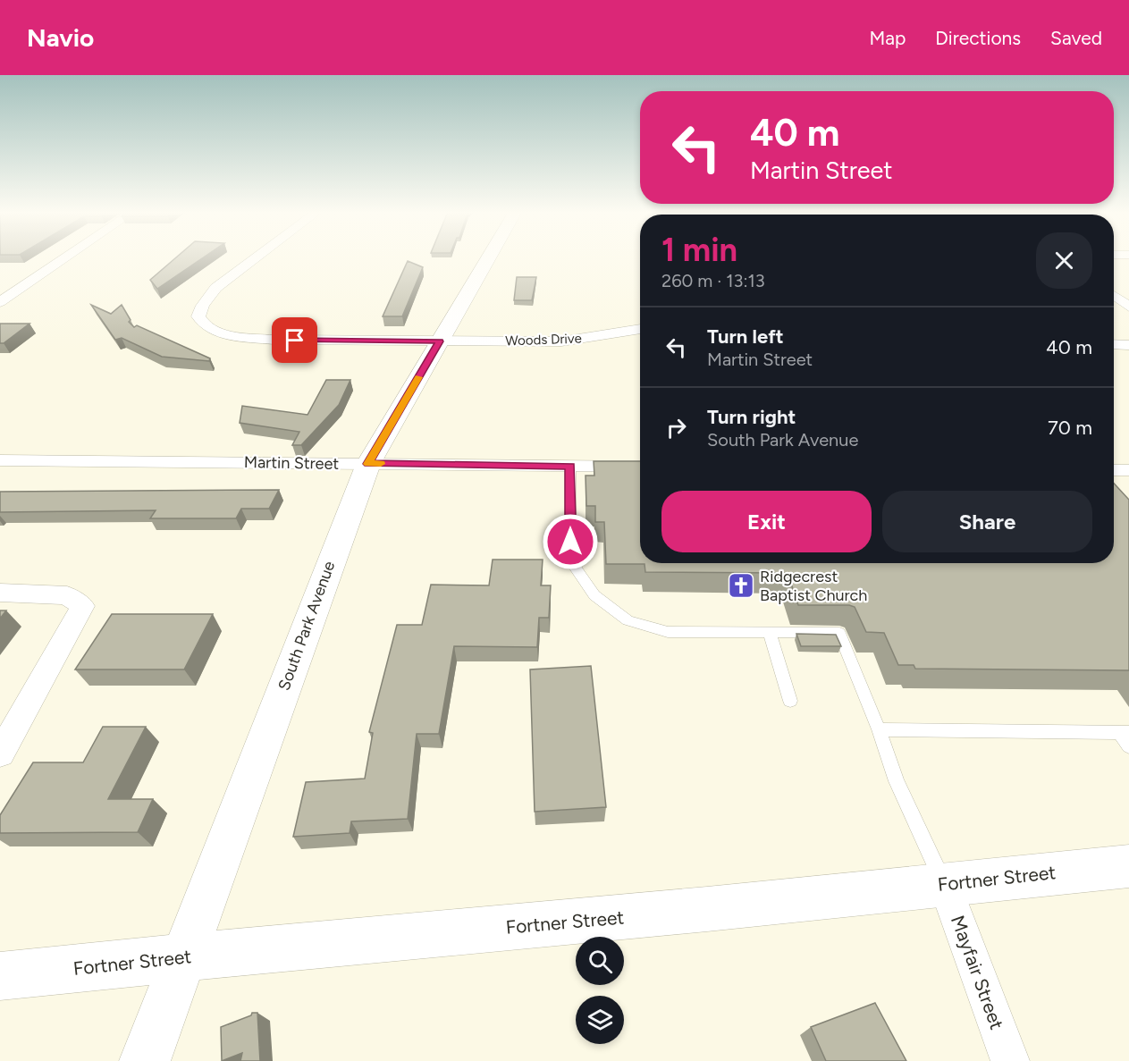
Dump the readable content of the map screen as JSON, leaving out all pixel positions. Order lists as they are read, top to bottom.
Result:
{
  "streets": {
    "street": [
      "Woods Drive",
      "Martin Street",
      "South Park Avenue",
      "Fortner Street",
      "Mayfair Street"
    ]
  },
  "crossings": [
    ["Woods Drive", "South Park Avenue"],
    ["Martin Street", "South Park Avenue"],
    ["South Park Avenue", "Fortner Street"],
    ["Fortner Street", "Mayfair Street"]
  ],
  "places": {
    "church": ["Ridgecrest Baptist Church"]
  },
  "page": {
    "header": "Navio",
    "nav": ["Map", "Directions", "Saved"],
    "turn": ["40 m", "Martin Street"],
    "heading": ["1 min", "260 m · 13:13"],
    "list": [
      {
        "name": "Turn left",
        "note": "Martin Street",
        "value": "40 m"
      },
      {
        "name": "Turn right",
        "note": "South Park Avenue",
        "value": "70 m"
      }
    ],
    "buttons": ["Exit", "Share"]
  }
}
